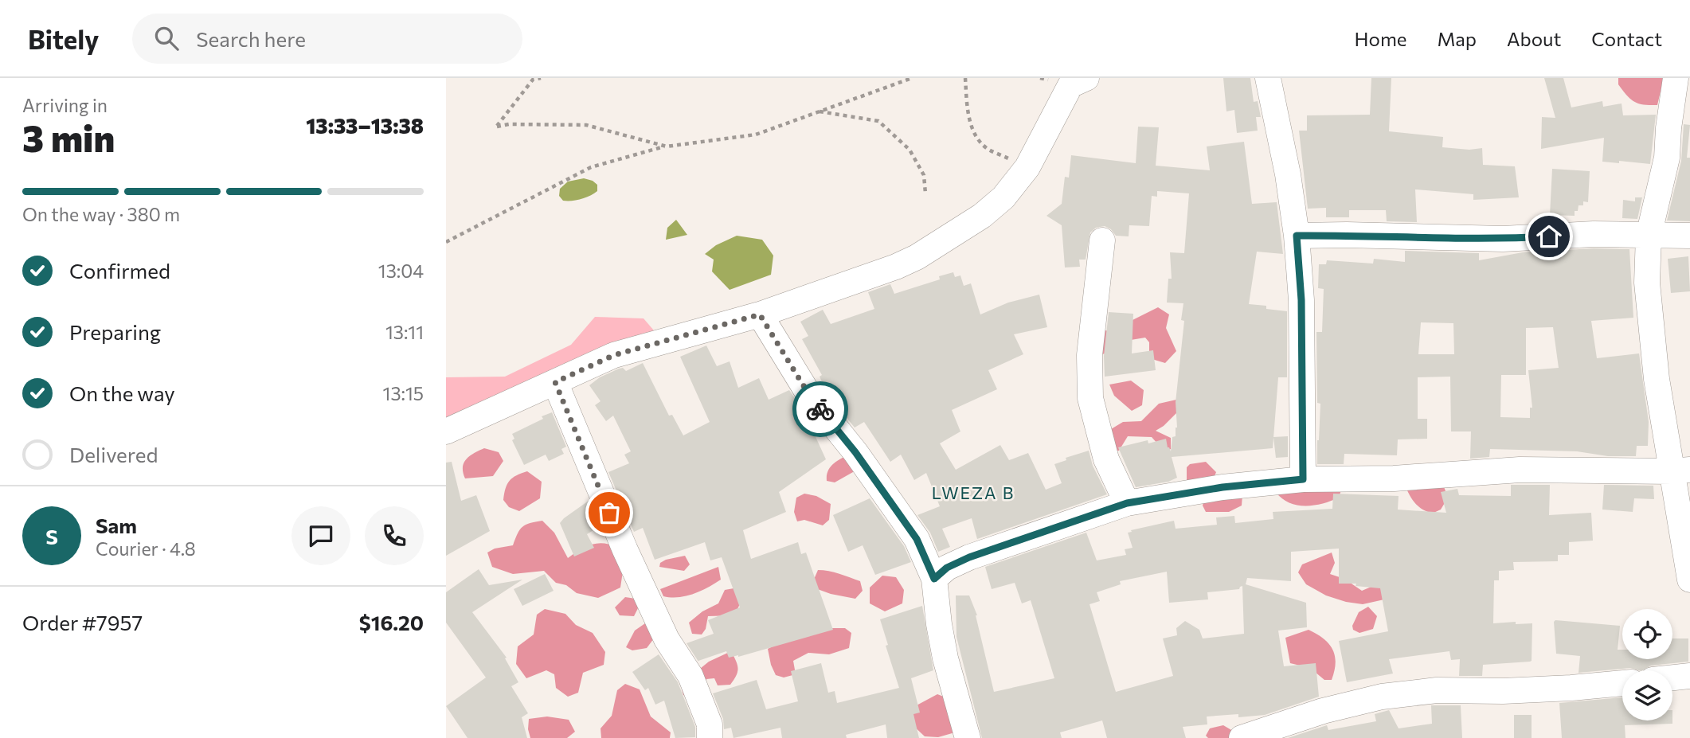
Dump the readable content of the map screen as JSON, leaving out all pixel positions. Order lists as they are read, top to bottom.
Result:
{
  "districts": ["LWEZA B"],
  "page": {
    "header": "Bitely",
    "search": "Search here",
    "nav": [
      "Home",
      "Map",
      "About",
      "Contact"
    ],
    "heading": ["3 min", "Arriving in", "13:33–13:38"],
    "panel": [
      "Sam",
      "Courier · 4.8",
      "Order #7957",
      "$16.20"
    ],
    "bar": "On the way · 380 m",
    "list": [
      ["Confirmed", "13:04"],
      ["Preparing", "13:11"],
      ["On the way", "13:15"],
      "Delivered"
    ],
    "round": "S"
  }
}
